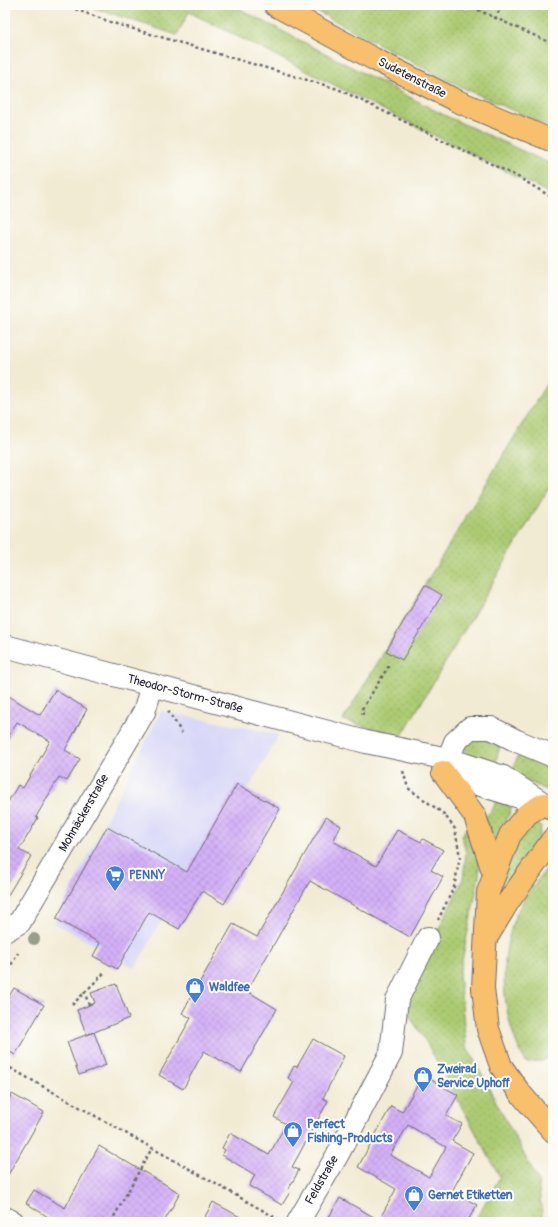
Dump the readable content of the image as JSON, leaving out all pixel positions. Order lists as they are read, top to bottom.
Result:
{
  "streets": {
    "main road": ["Sudetenstraße"],
    "street": ["Theodor-Storm-Straße", "Mohnäckerstraße", "Feldstraße"]
  },
  "crossings": [
    ["Theodor-Storm-Straße", "Mohnäckerstraße"]
  ],
  "places": {
    "supermarket": ["PENNY"],
    "shop": [
      "Waldfee",
      "Zweirad Service Uphoff",
      "Perfect Fishing-Products",
      "Gernet Etiketten"
    ]
  }
}
